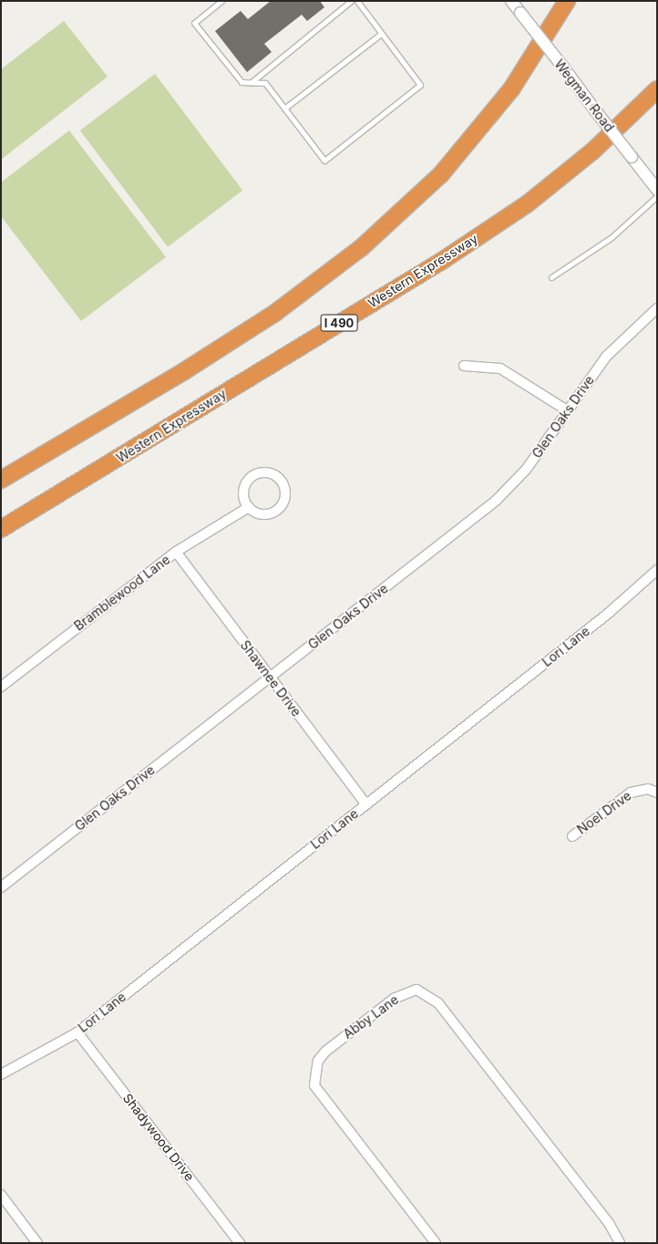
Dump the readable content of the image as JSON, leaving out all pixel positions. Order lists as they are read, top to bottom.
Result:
{
  "streets": {
    "highway": ["Western Expressway", "I 490"],
    "street": [
      "Wegman Road",
      "Glen Oaks Drive",
      "Bramblewood Lane",
      "Lori Lane",
      "Shawnee Drive",
      "Noel Drive",
      "Abby Lane",
      "Shadywood Drive"
    ]
  },
  "crossings": [
    ["Glen Oaks Drive", "Shawnee Drive"],
    ["Bramblewood Lane", "Shawnee Drive"],
    ["Lori Lane", "Shawnee Drive"],
    ["Lori Lane", "Shadywood Drive"]
  ]
}
